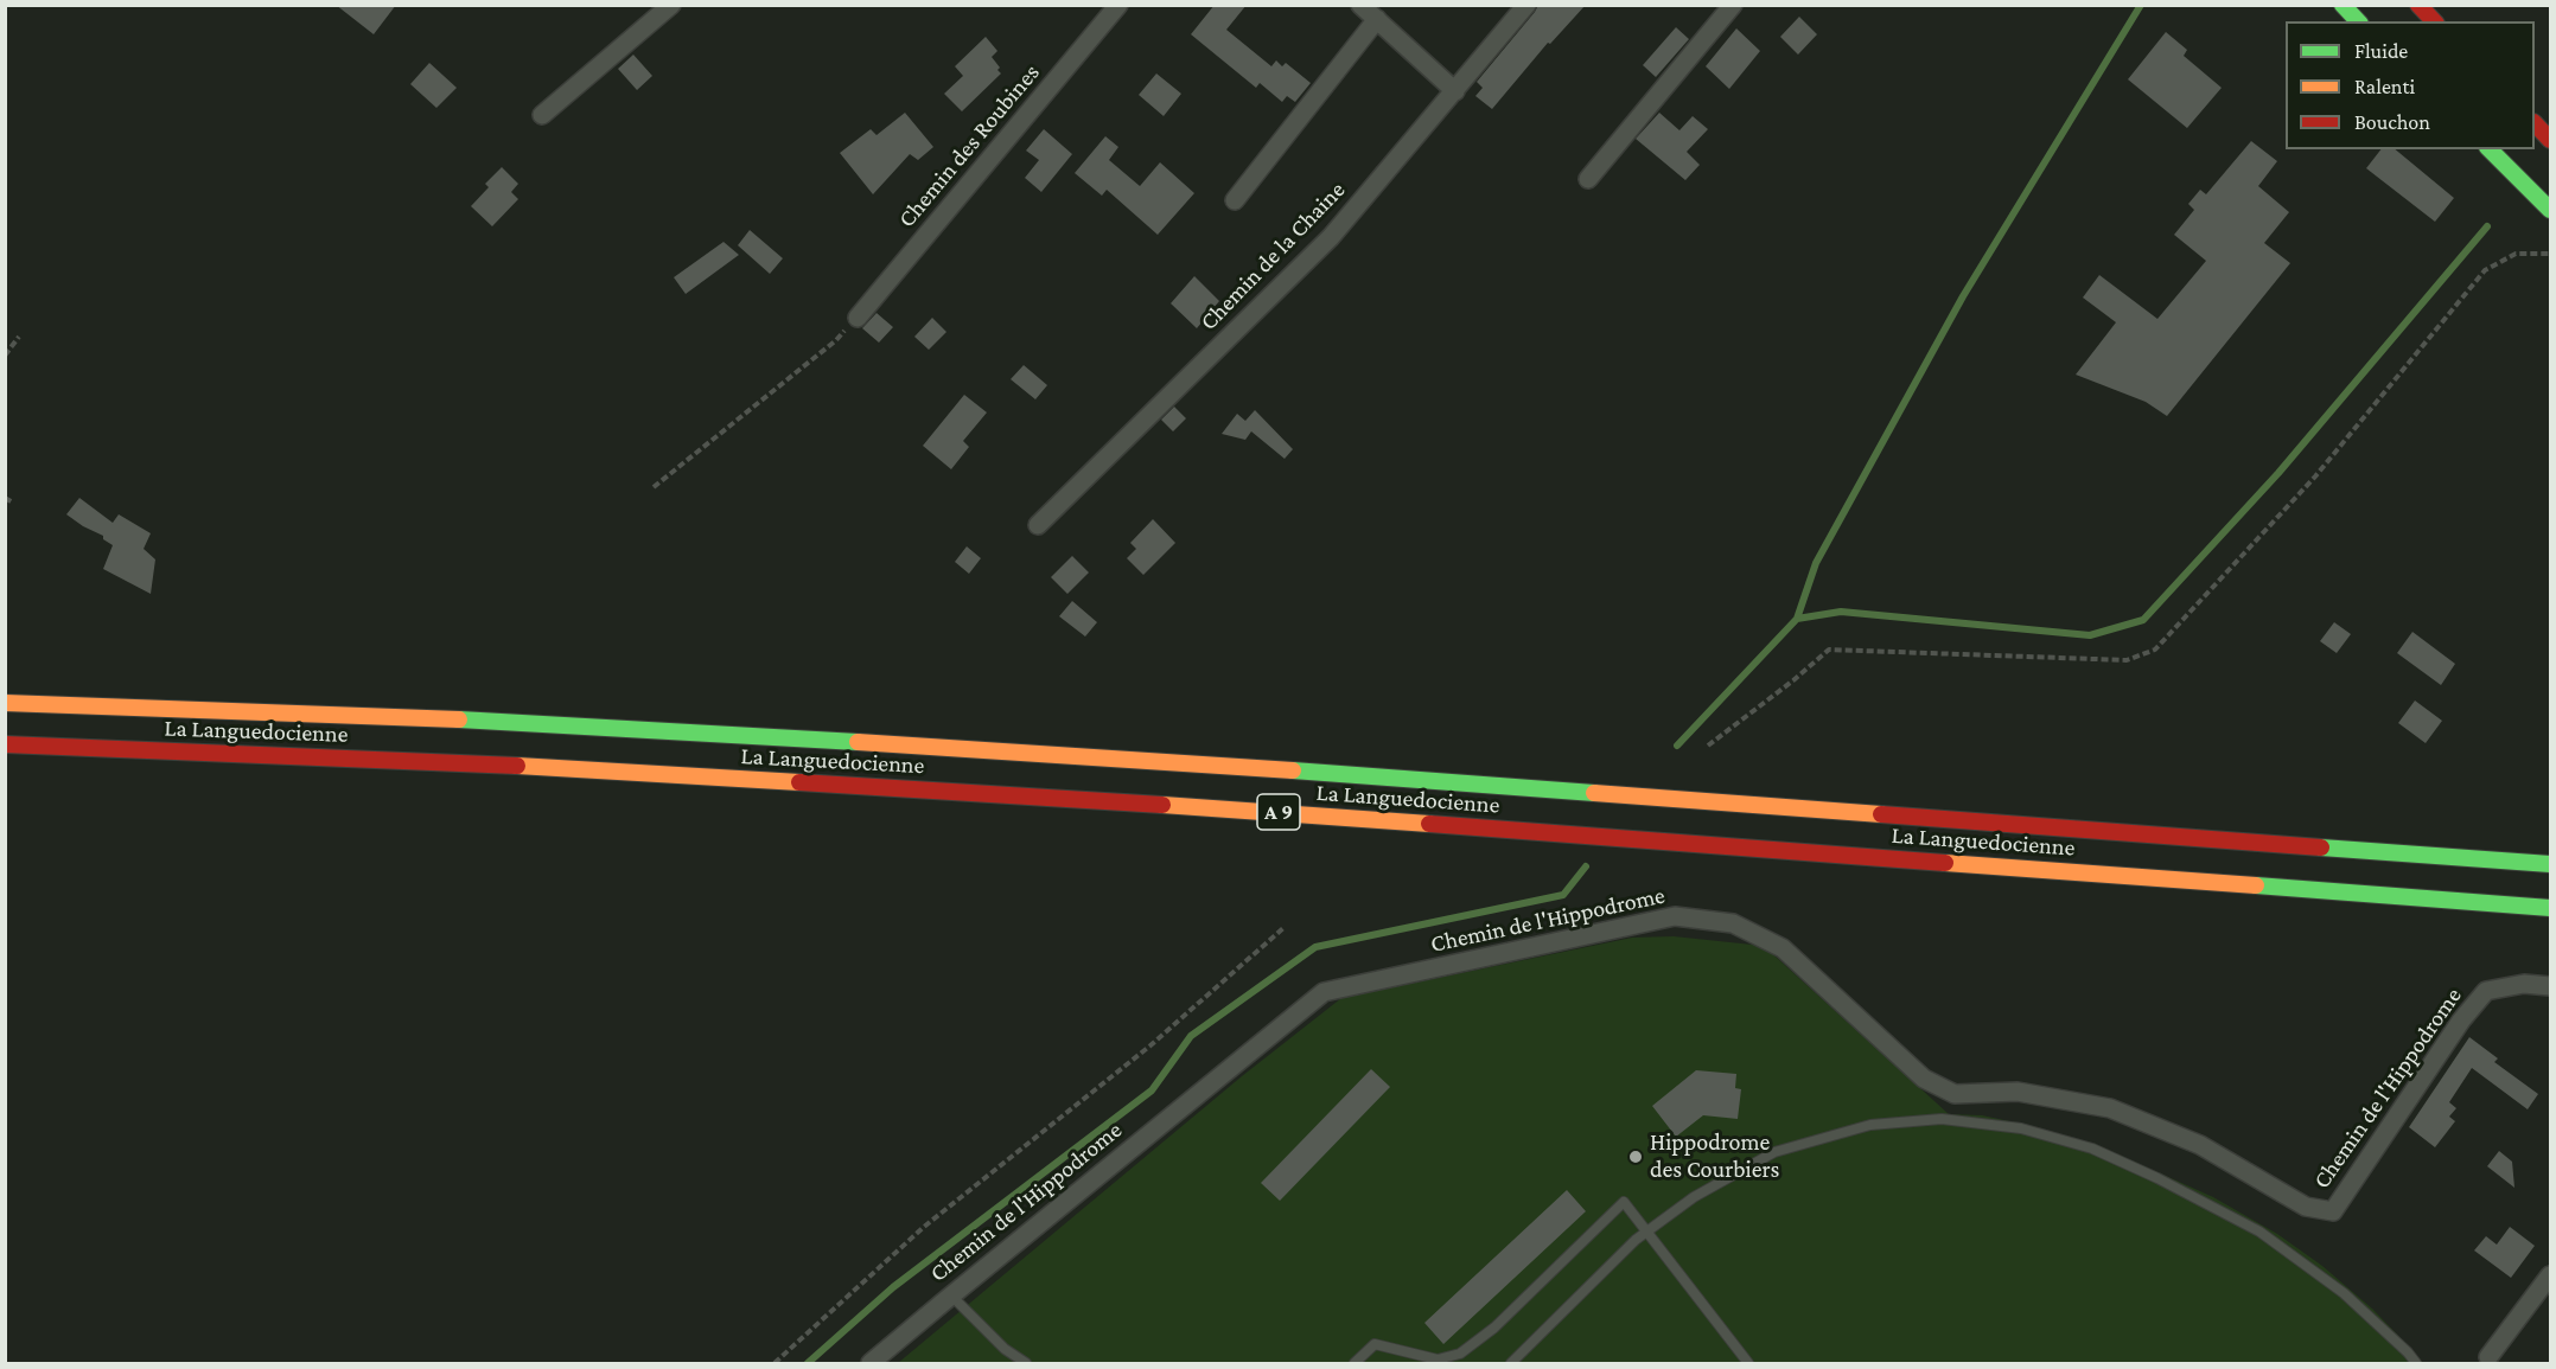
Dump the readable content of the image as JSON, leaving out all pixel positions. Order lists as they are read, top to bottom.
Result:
{
  "streets": {
    "main road": ["La Languedocienne", "A 9"],
    "street": ["Chemin des Roubines", "Chemin de la Chaine", "Chemin de l'Hippodrome"]
  },
  "places": ["Hippodrome des Courbiers"],
  "legend": ["Fluide", "Ralenti", "Bouchon"]
}
